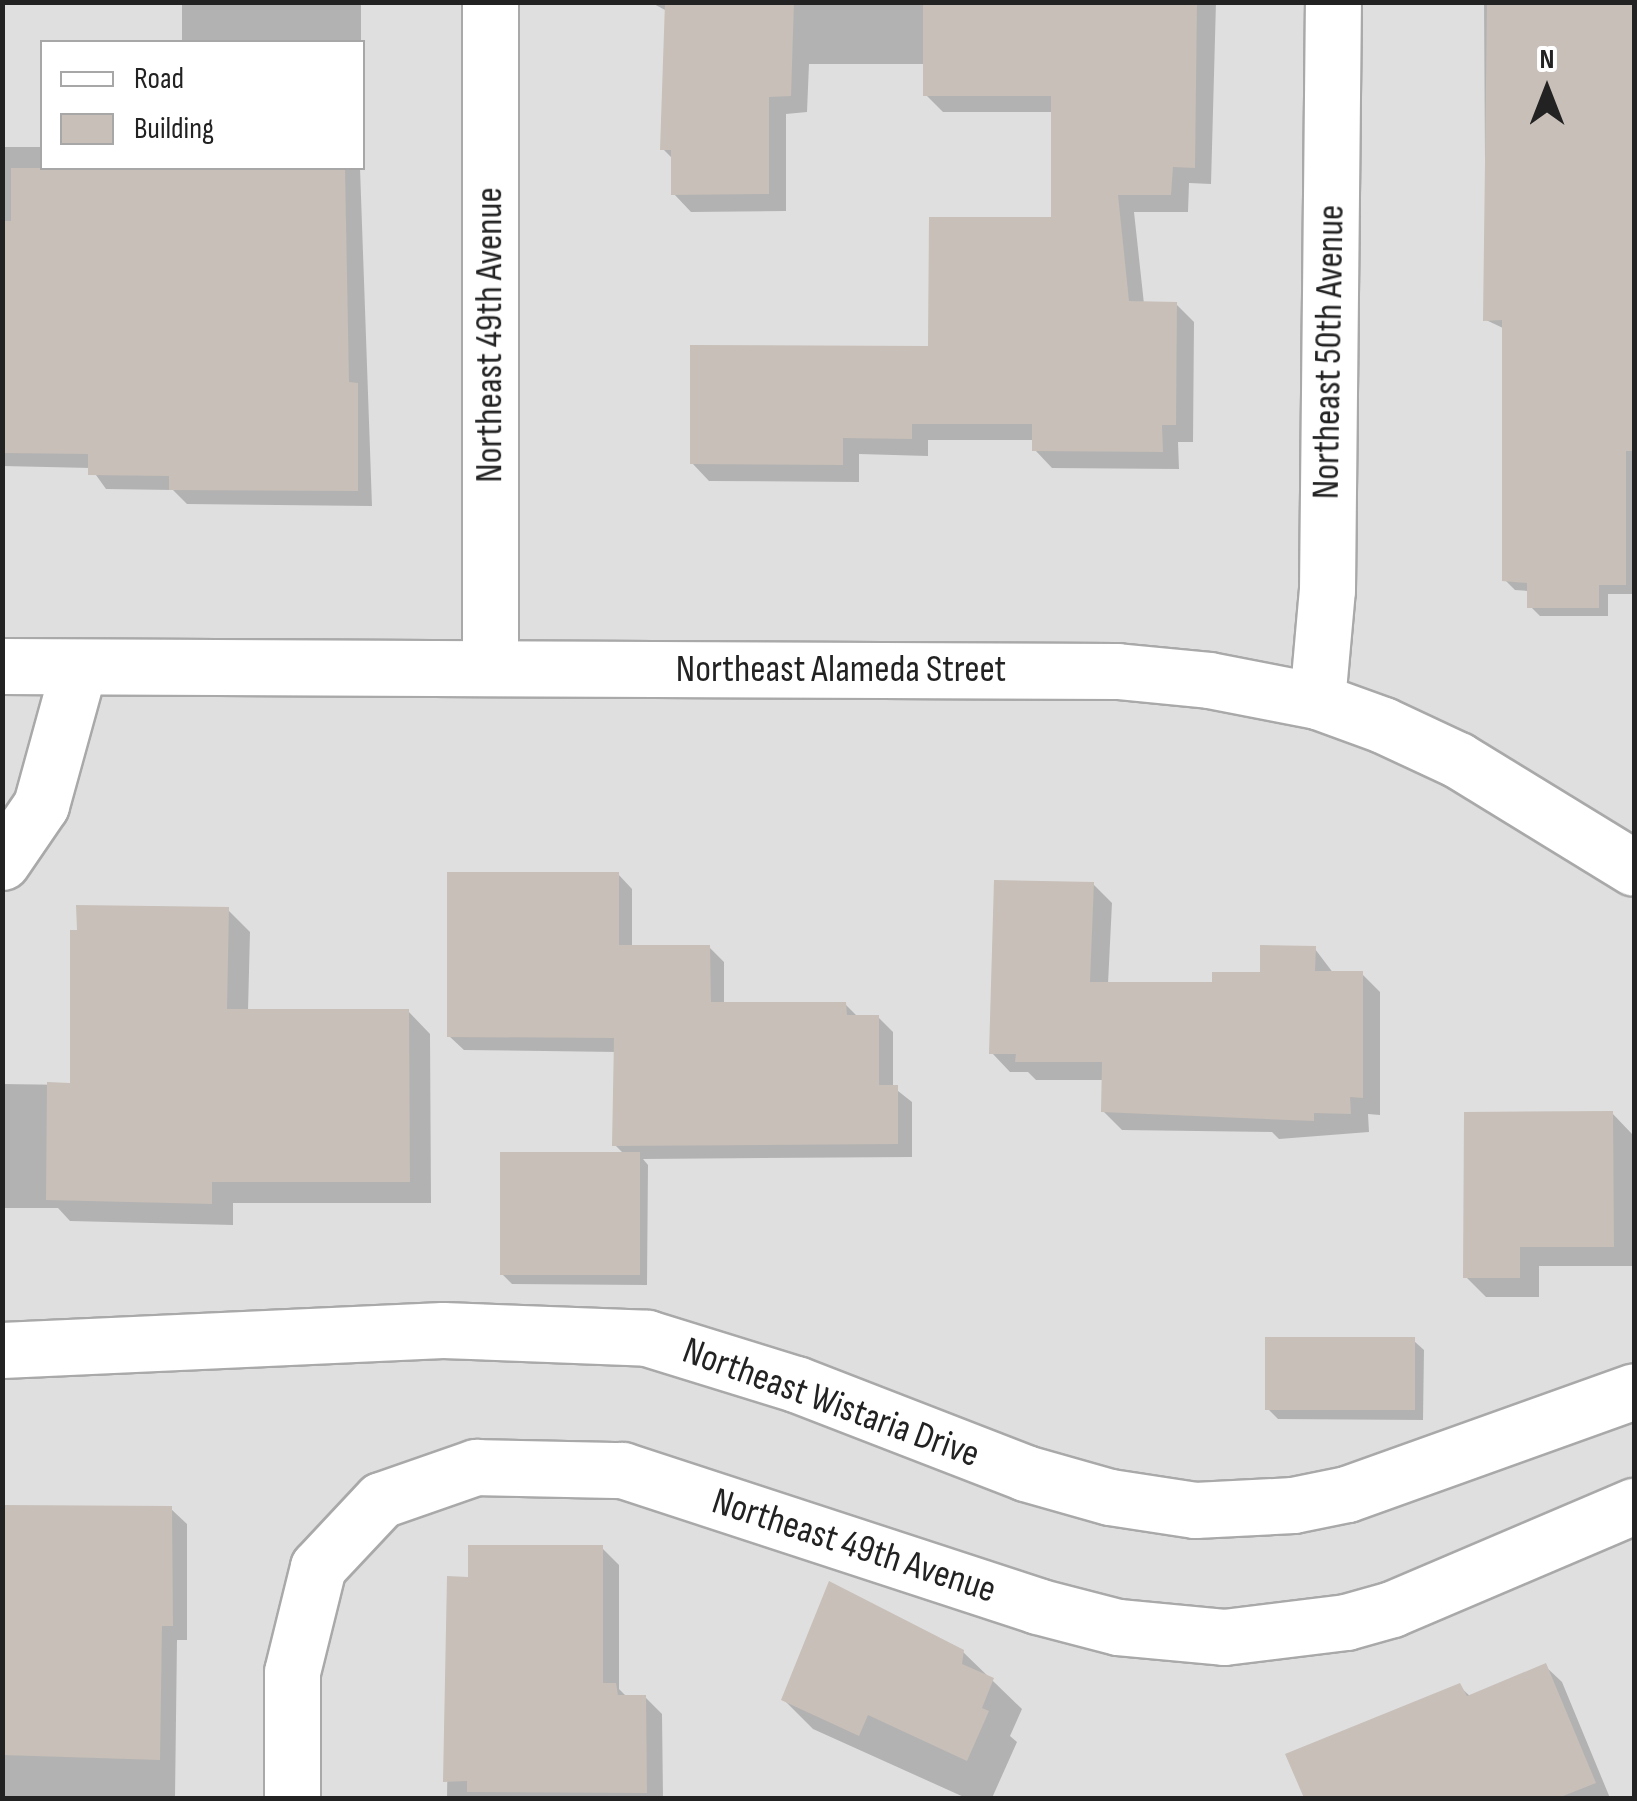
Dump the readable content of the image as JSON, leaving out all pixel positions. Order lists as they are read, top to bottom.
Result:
{
  "streets": {
    "street": [
      "Northeast 49th Avenue",
      "Northeast 50th Avenue",
      "Northeast Alameda Street",
      "Northeast Wistaria Drive"
    ]
  },
  "crossings": [
    ["Northeast 49th Avenue", "Northeast Alameda Street"],
    ["Northeast 50th Avenue", "Northeast Alameda Street"]
  ],
  "legend": ["Road", "Building"],
  "north": "top"
}
